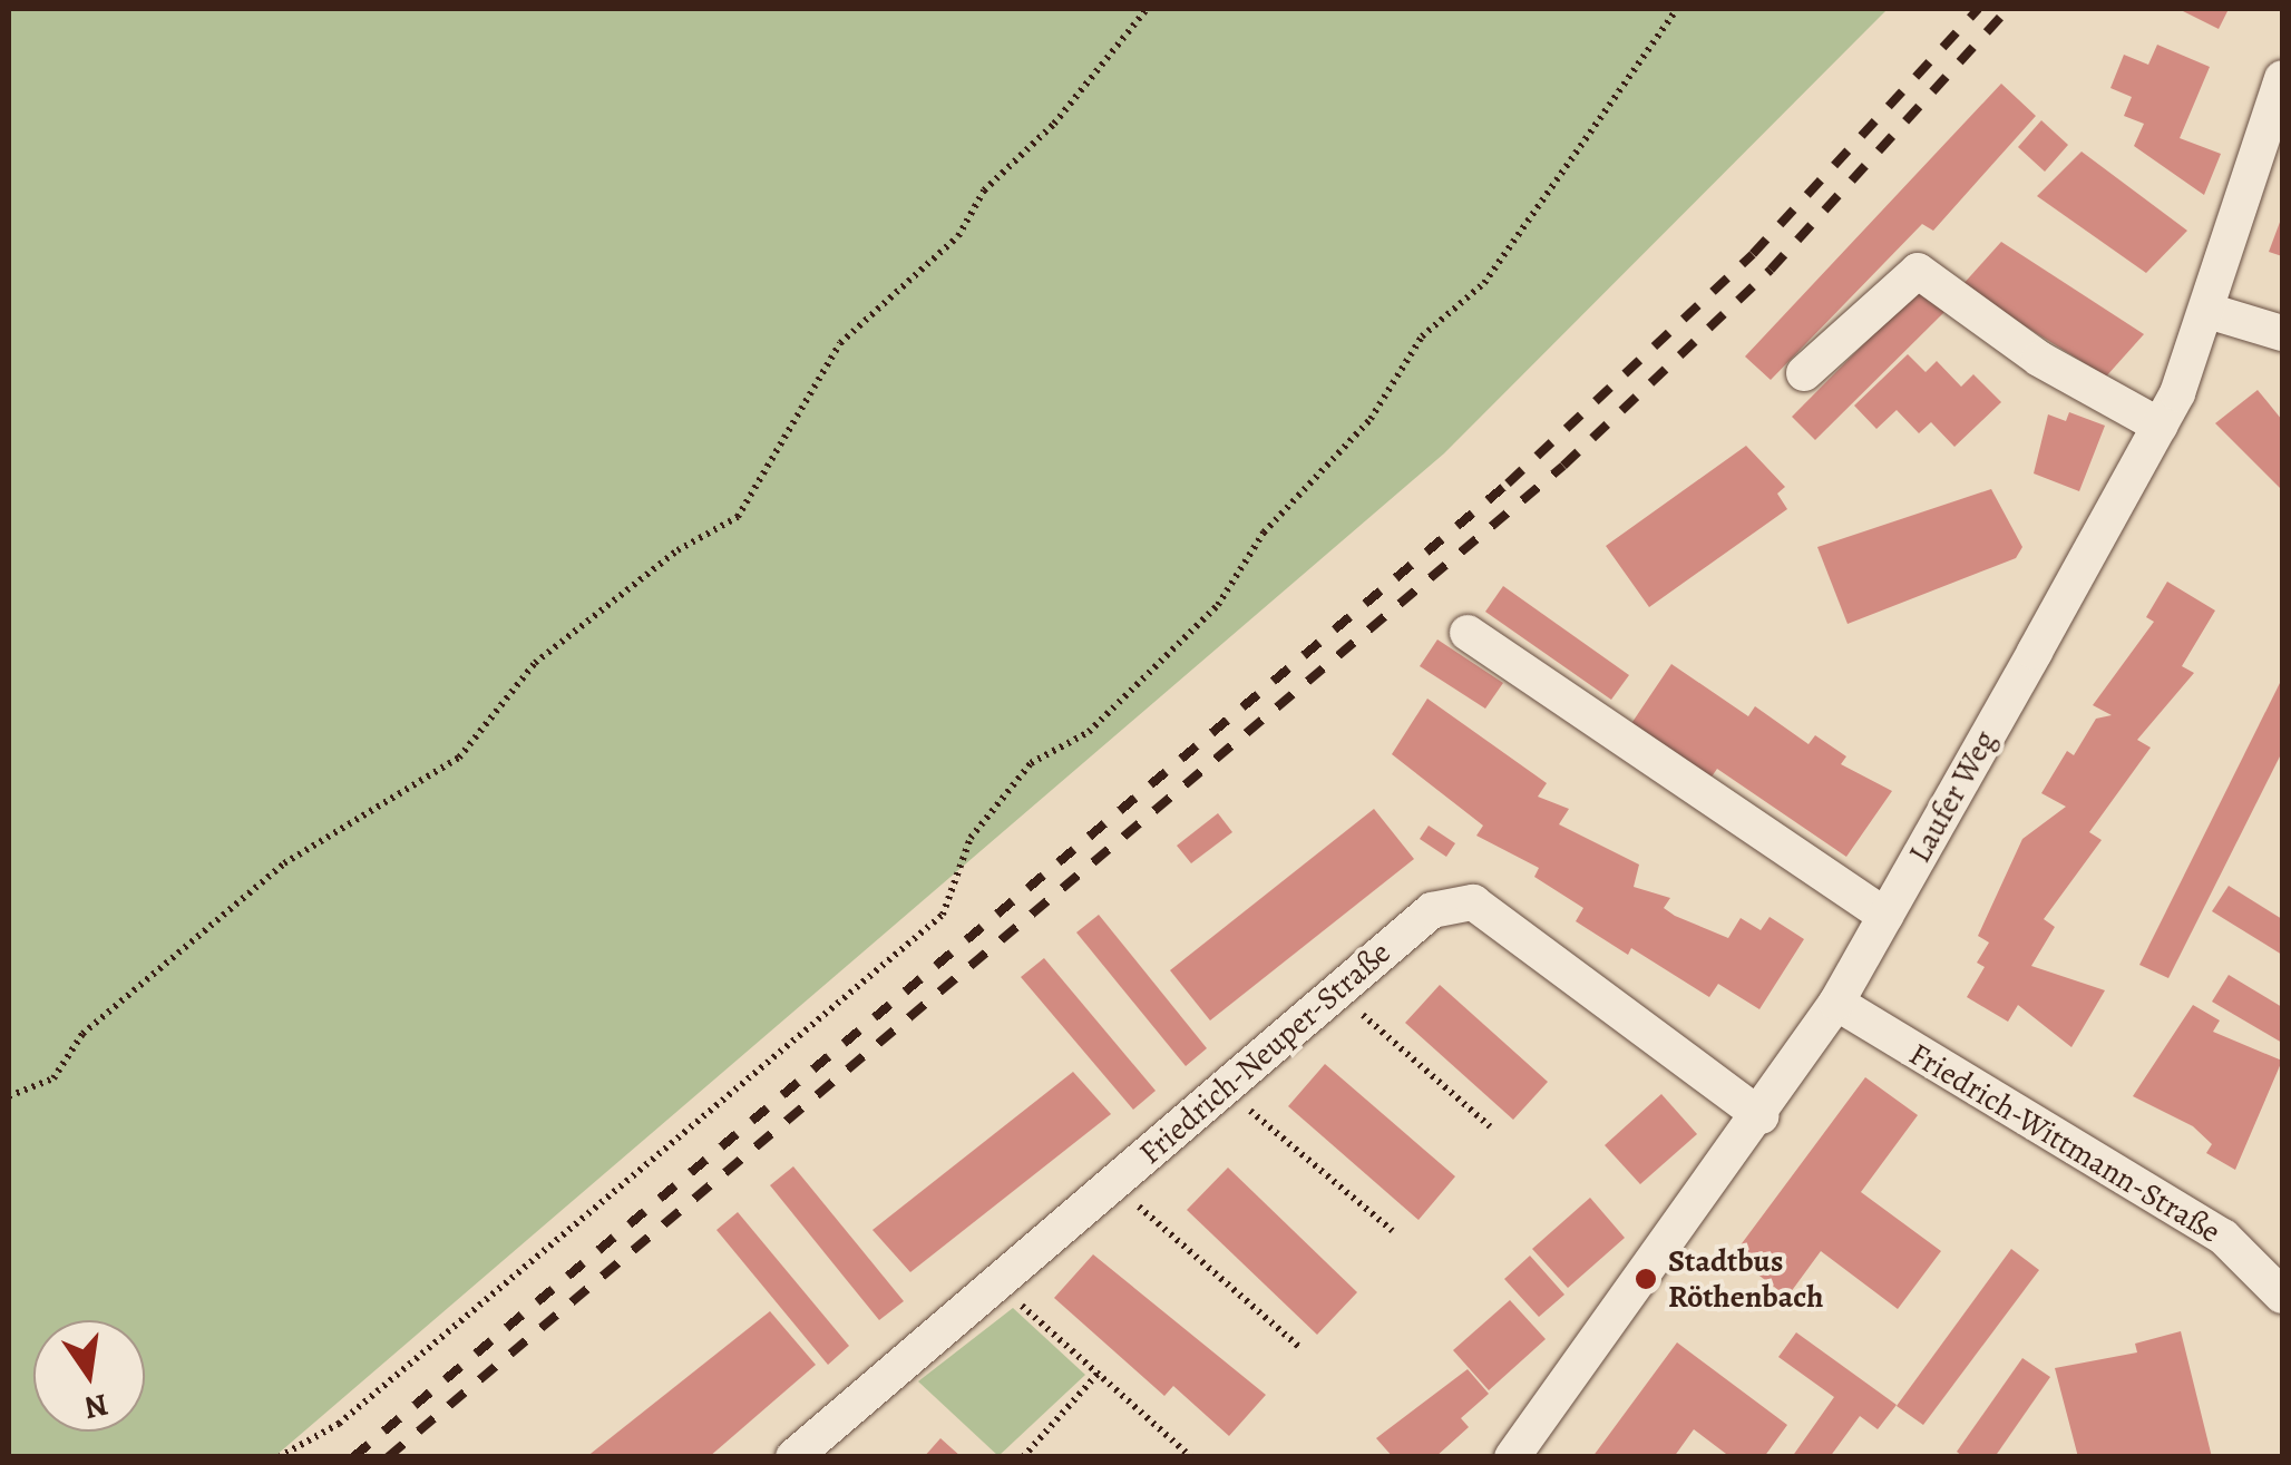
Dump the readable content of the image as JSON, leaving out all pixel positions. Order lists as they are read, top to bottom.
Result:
{
  "streets": {
    "street": ["Laufer Weg", "Friedrich-Neuper-Straße", "Friedrich-Wittmann-Straße"]
  },
  "crossings": [
    ["Laufer Weg", "Friedrich-Neuper-Straße"],
    ["Laufer Weg", "Friedrich-Wittmann-Straße"]
  ],
  "places": ["Stadtbus Röthenbach"],
  "north": "bottom"
}
